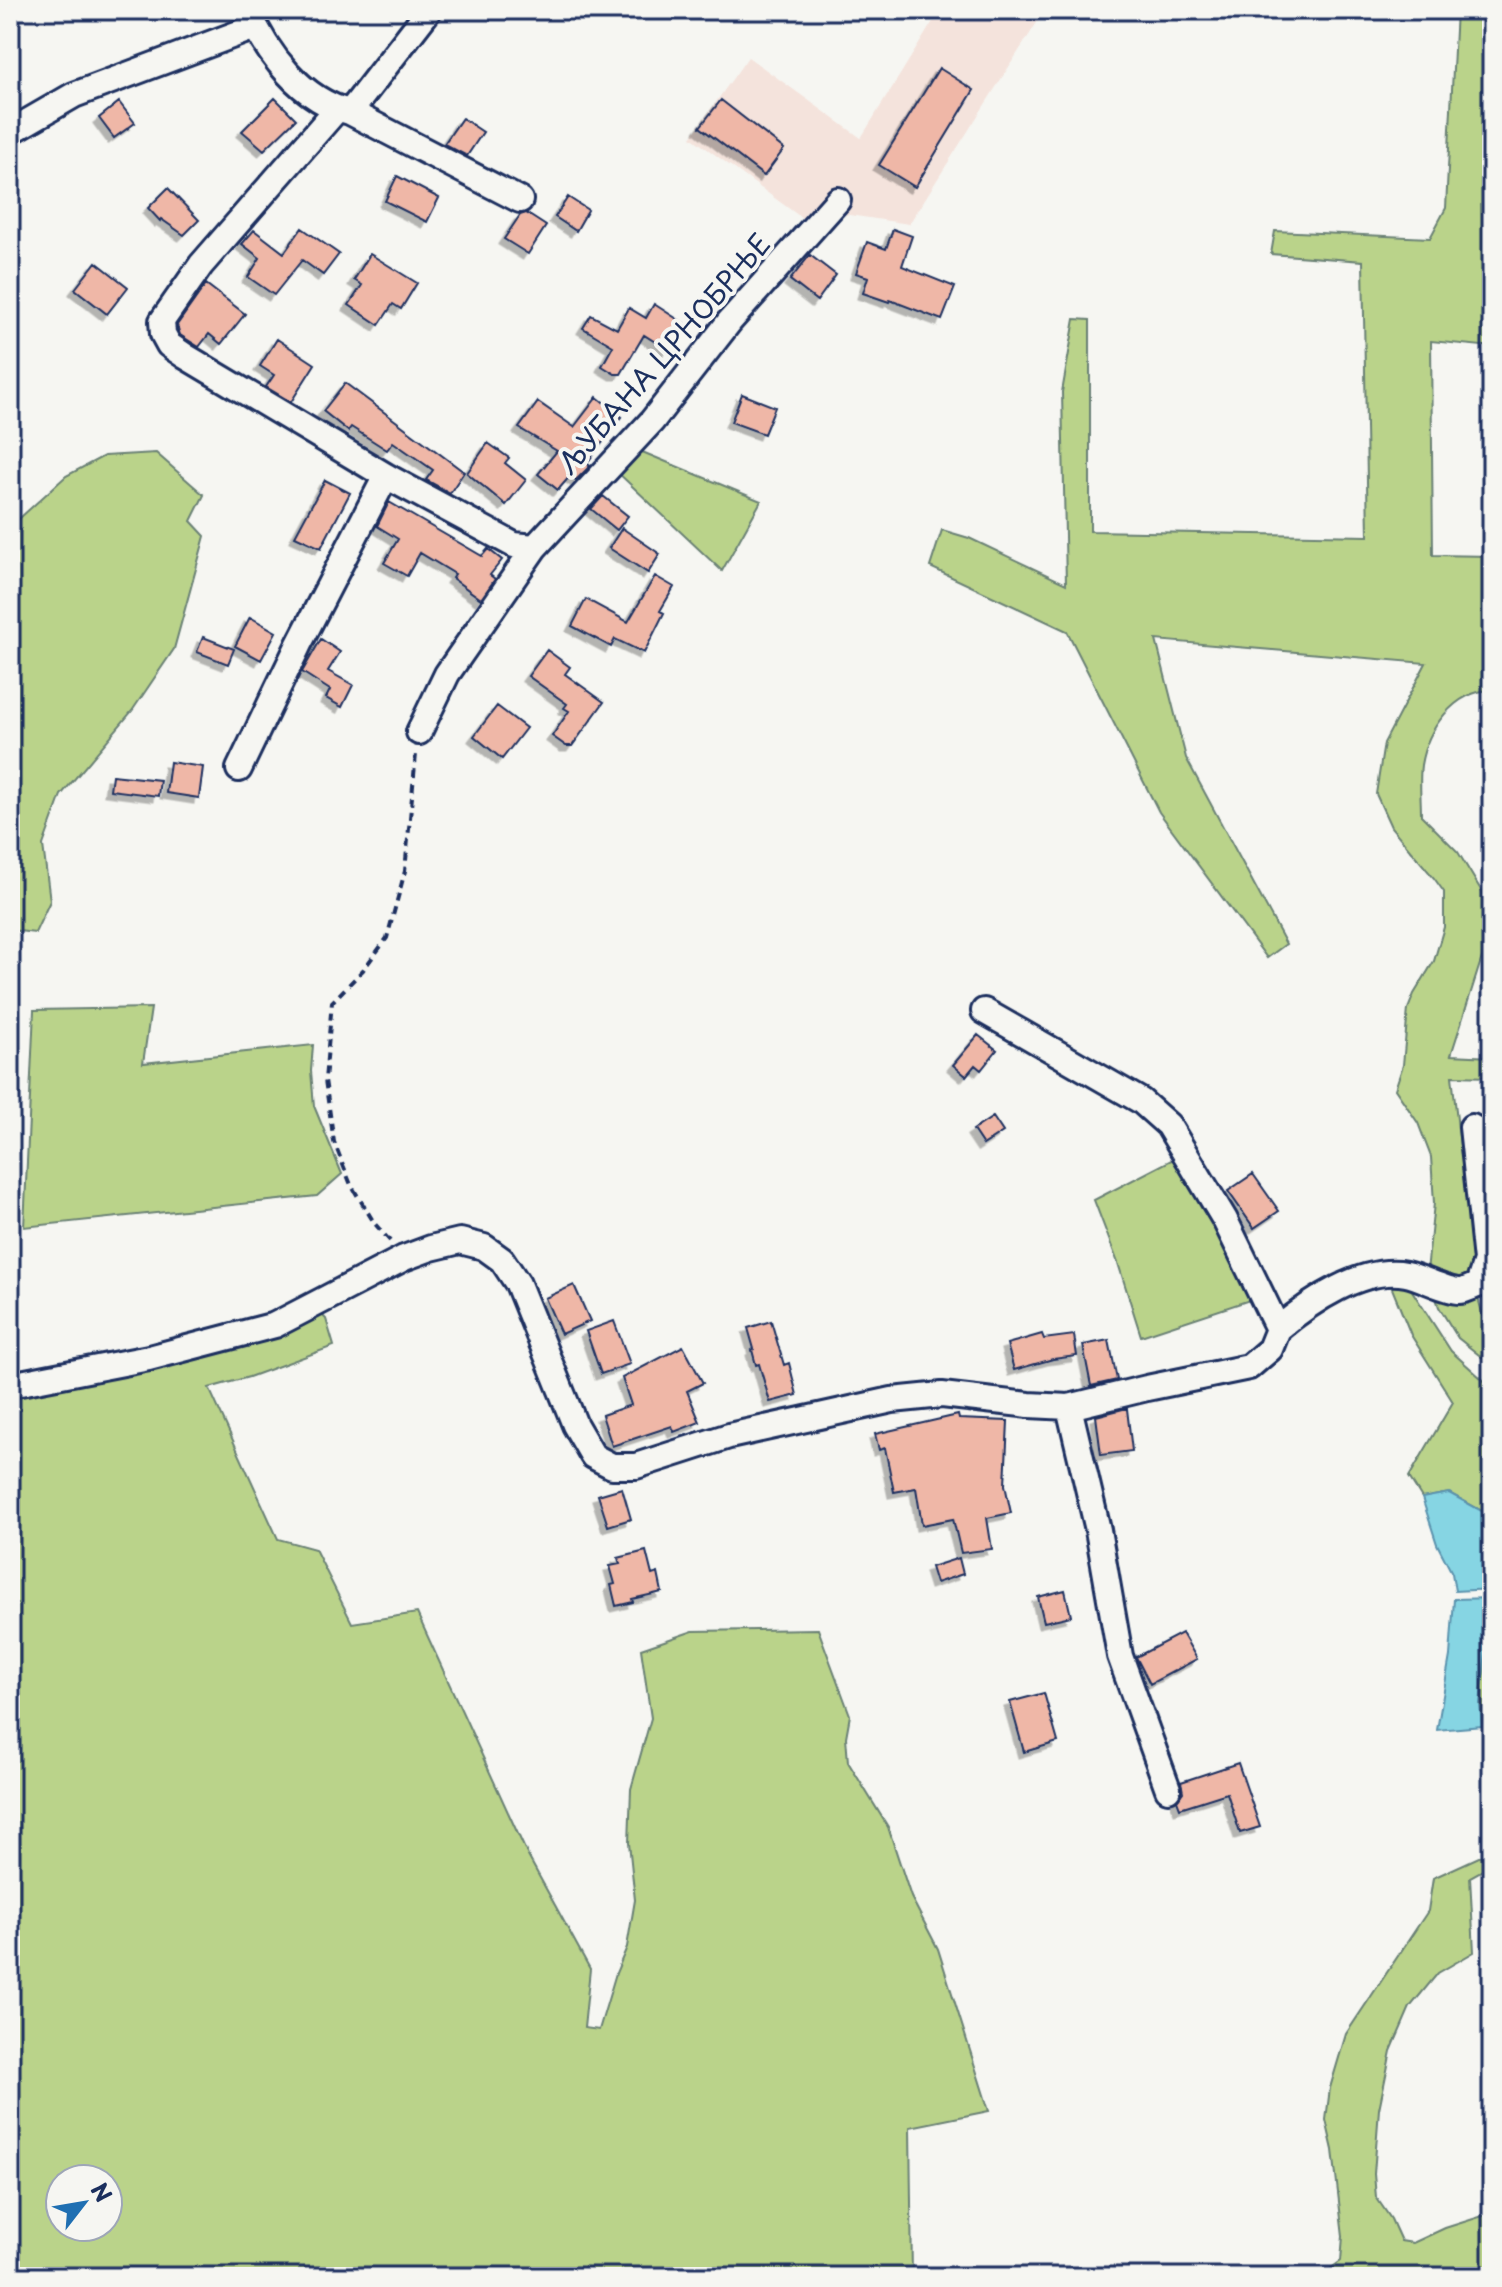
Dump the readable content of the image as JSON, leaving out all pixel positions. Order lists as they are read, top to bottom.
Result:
{
  "streets": {
    "street": ["ЉУБАНА ЦРНОБРЊЕ"]
  },
  "north": "top right"
}
